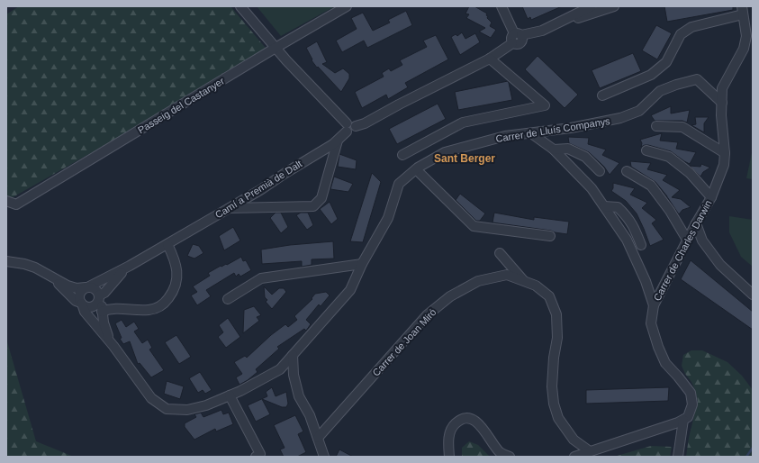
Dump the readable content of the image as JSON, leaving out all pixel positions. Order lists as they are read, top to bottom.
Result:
{
  "streets": {
    "street": [
      "Passeig del Castanyer",
      "Carrer de Lluís Companys",
      "Camí a Premià de Dalt",
      "Carrer de Charles Darwin",
      "Carrer de Joan Miró"
    ]
  },
  "crossings": [
    ["Carrer de Lluís Companys", "Carrer de Charles Darwin"]
  ],
  "districts": ["Sant Berger"]
}
